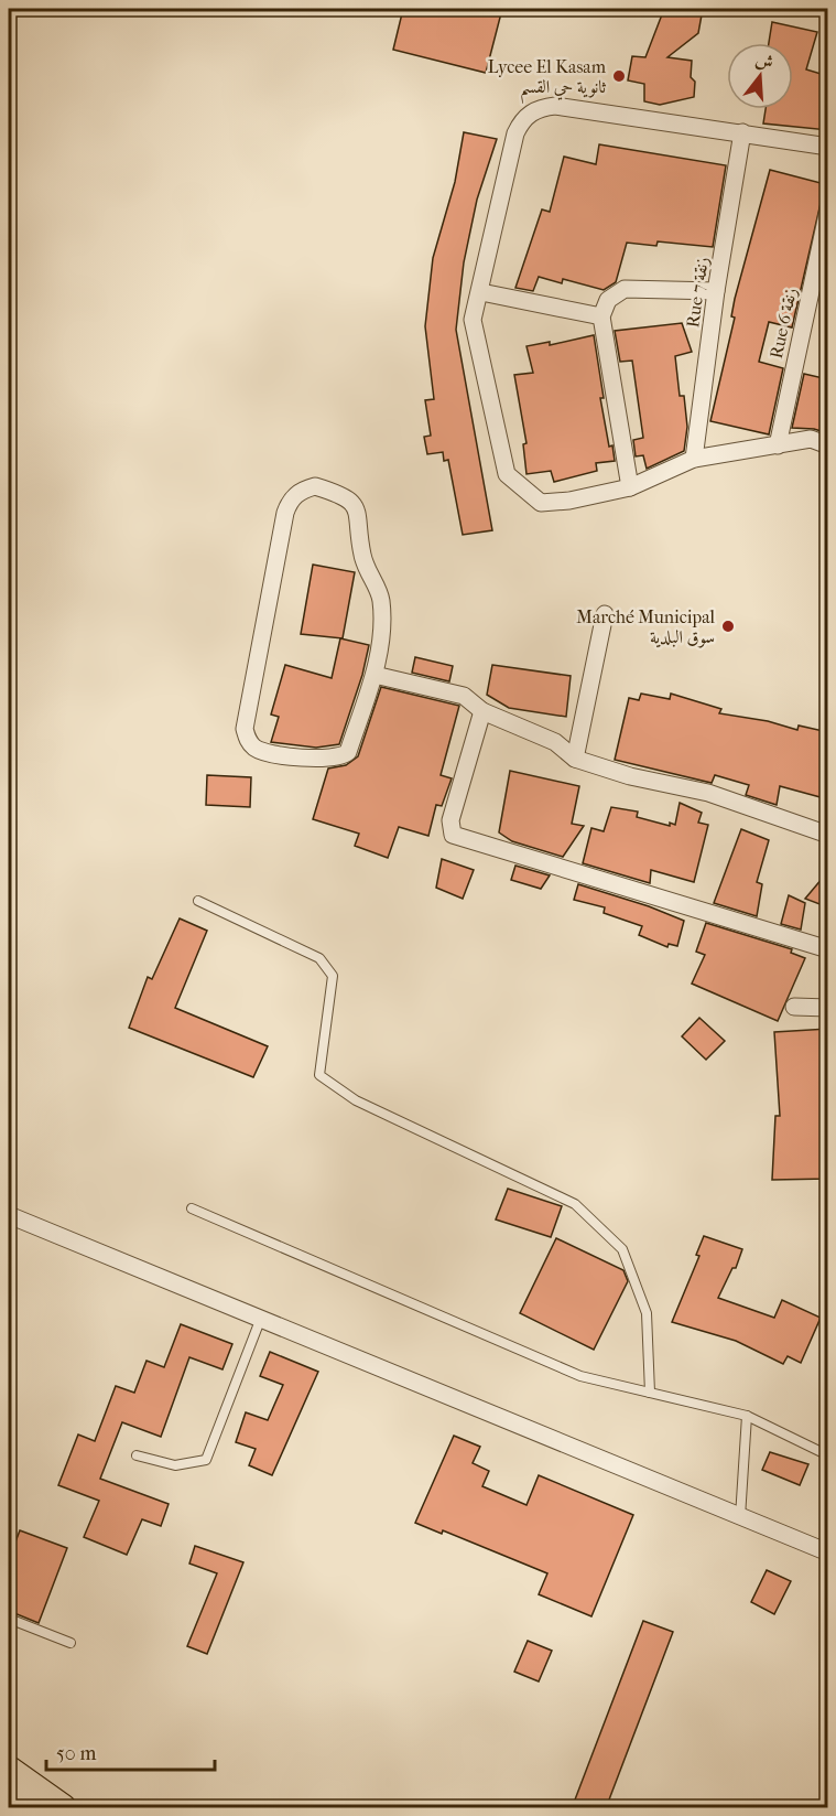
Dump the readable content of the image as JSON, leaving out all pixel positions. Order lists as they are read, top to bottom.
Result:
{
  "streets": {
    "street": ["Rue 7 زنقة", "Rue 6 زنقة"]
  },
  "places": ["Lycee El Kasam ثانوية حي القسم", "Marché Municipal سوق البلدية"],
  "scale_bar": "50 m",
  "north": "top"
}
